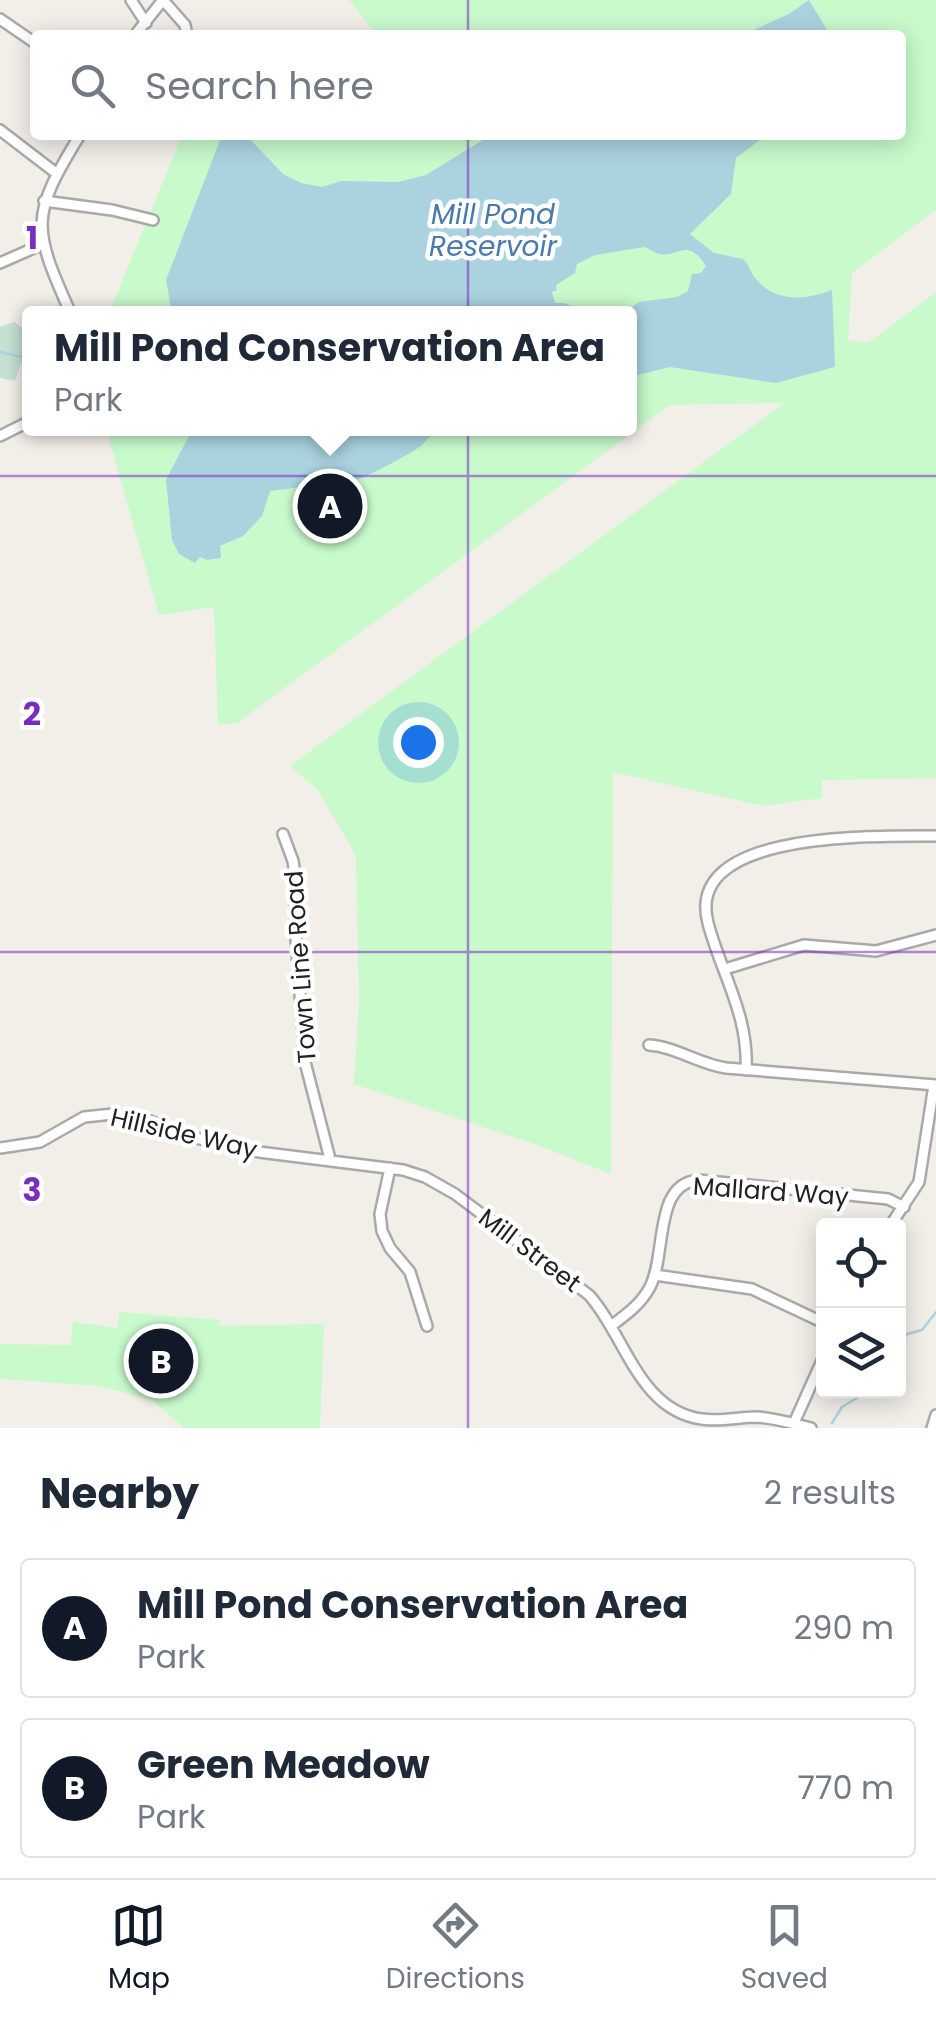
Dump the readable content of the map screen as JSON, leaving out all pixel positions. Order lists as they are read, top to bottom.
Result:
{
  "streets": {
    "street": [
      "Town Line Road",
      "Hillside Way",
      "Mallard Way",
      "Mill Street"
    ]
  },
  "crossings": [
    ["Town Line Road", "Mill Street"],
    ["Hillside Way", "Mill Street"],
    ["Mallard Way", "Mill Street"]
  ],
  "water": ["Mill Pond Reservoir"],
  "page": {
    "search": "Search here",
    "popup": ["Mill Pond Conservation Area", "Park"],
    "pins": ["A", "B"],
    "heading": ["Nearby", "2 results"],
    "list": [
      {
        "mark": "A",
        "name": "Mill Pond Conservation Area",
        "note": "Park",
        "value": "290 m"
      },
      {
        "mark": "B",
        "name": "Green Meadow",
        "note": "Park",
        "value": "770 m"
      }
    ],
    "nav": ["Map", "Directions", "Saved"]
  },
  "grid": {
    "rows": ["1", "2", "3"]
  }
}
